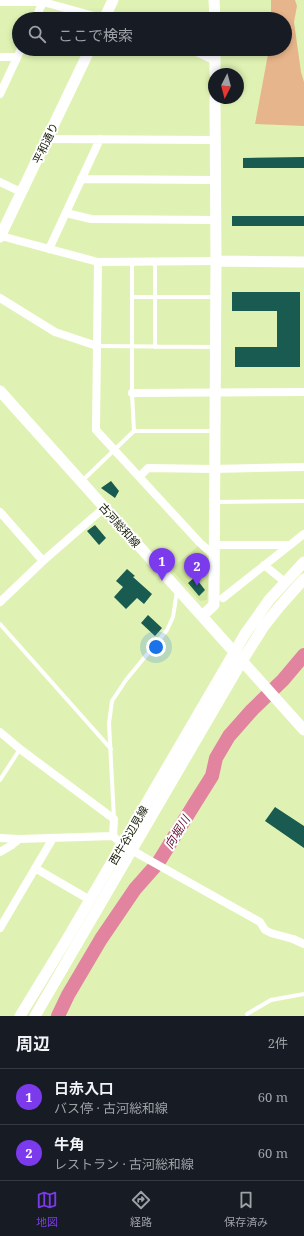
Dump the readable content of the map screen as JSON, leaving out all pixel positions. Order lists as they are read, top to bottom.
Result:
{
  "streets": {
    "street": ["平和通り", "古河総和線", "西牛谷辺見線"]
  },
  "crossings": [
    ["古河総和線", "西牛谷辺見線"]
  ],
  "water": ["向堀川"],
  "north": "bottom",
  "page": {
    "search": "ここで検索",
    "pins": ["1", "2"],
    "heading": ["周辺", "2件"],
    "list": [
      {
        "mark": "1",
        "name": "日赤入口",
        "note": "バス停 · 古河総和線",
        "value": "60 m"
      },
      {
        "mark": "2",
        "name": "牛角",
        "note": "レストラン · 古河総和線",
        "value": "60 m"
      }
    ],
    "nav": ["地図", "経路", "保存済み"]
  }
}
